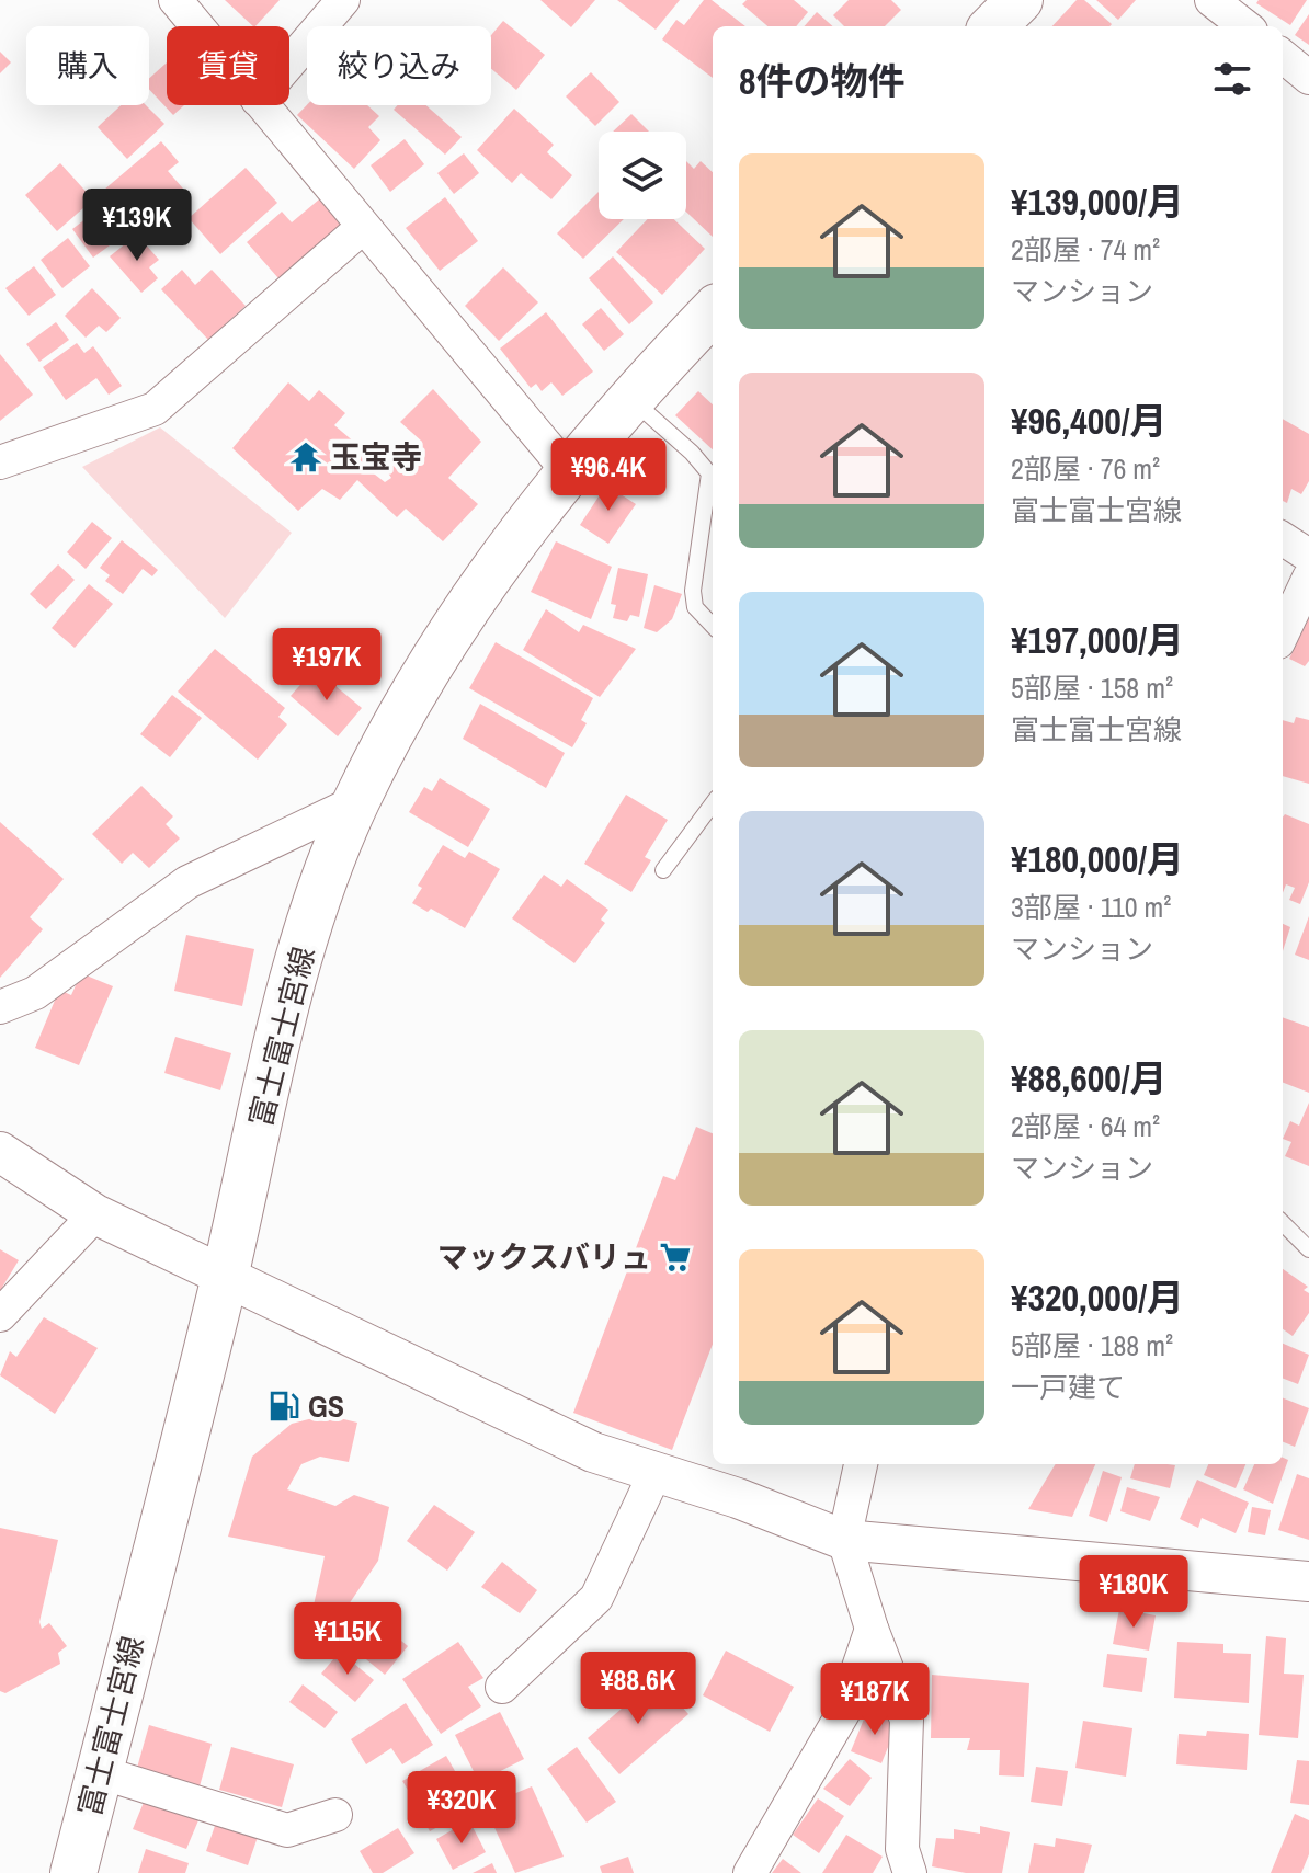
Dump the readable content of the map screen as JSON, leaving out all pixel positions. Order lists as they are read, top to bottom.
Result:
{
  "streets": {
    "main road": ["富士富士宮線"]
  },
  "places": {
    "temple": ["玉宝寺"],
    "supermarket": ["マックスバリュ"],
    "fuel station": ["GS"]
  },
  "page": {
    "chip": ["購入", "賃貸", "絞り込み"],
    "heading": "8件の物件",
    "list": [
      {
        "name": "¥139,000/月",
        "note": "2部屋 · 74 m² · マンション"
      },
      {
        "name": "¥96,400/月",
        "note": "2部屋 · 76 m² · 富士富士宮線"
      },
      {
        "name": "¥197,000/月",
        "note": "5部屋 · 158 m² · 富士富士宮線"
      },
      {
        "name": "¥180,000/月",
        "note": "3部屋 · 110 m² · マンション"
      },
      {
        "name": "¥88,600/月",
        "note": "2部屋 · 64 m² · マンション"
      },
      {
        "name": "¥320,000/月",
        "note": "5部屋 · 188 m² · 一戸建て"
      }
    ],
    "price": [
      "¥139K",
      "¥96.4K",
      "¥197K",
      "¥180K",
      "¥115K",
      "¥88.6K",
      "¥187K",
      "¥320K"
    ]
  }
}
